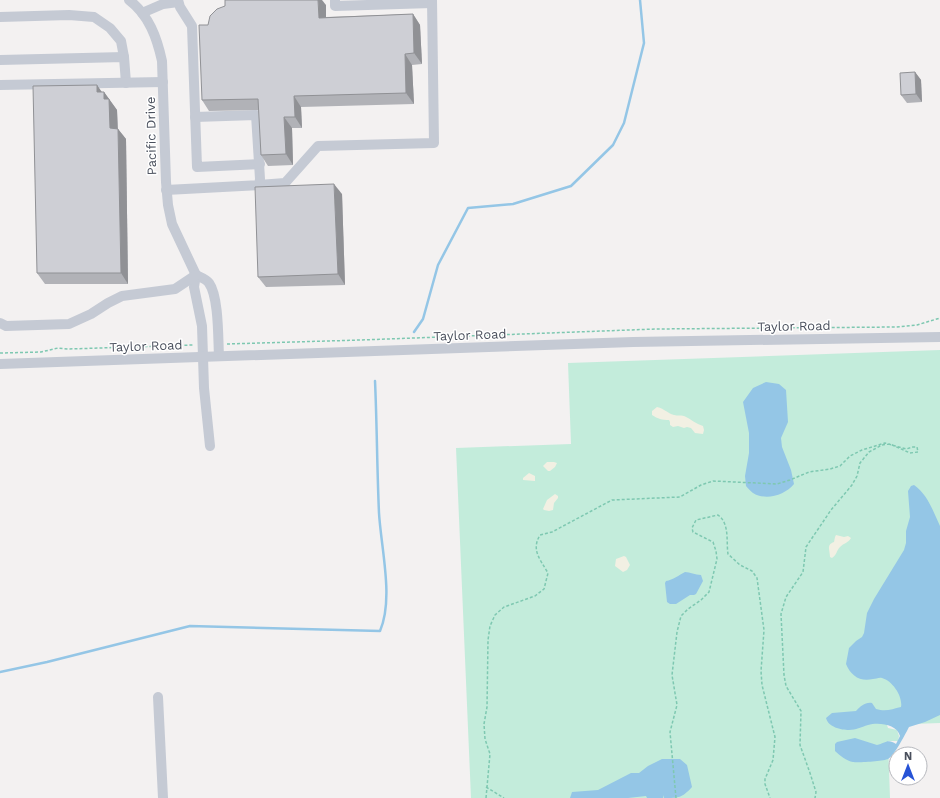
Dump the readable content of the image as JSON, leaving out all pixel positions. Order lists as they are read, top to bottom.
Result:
{
  "streets": {
    "street": ["Pacific Drive", "Taylor Road"]
  },
  "crossings": [
    ["Pacific Drive", "Taylor Road"]
  ],
  "north": "top"
}
